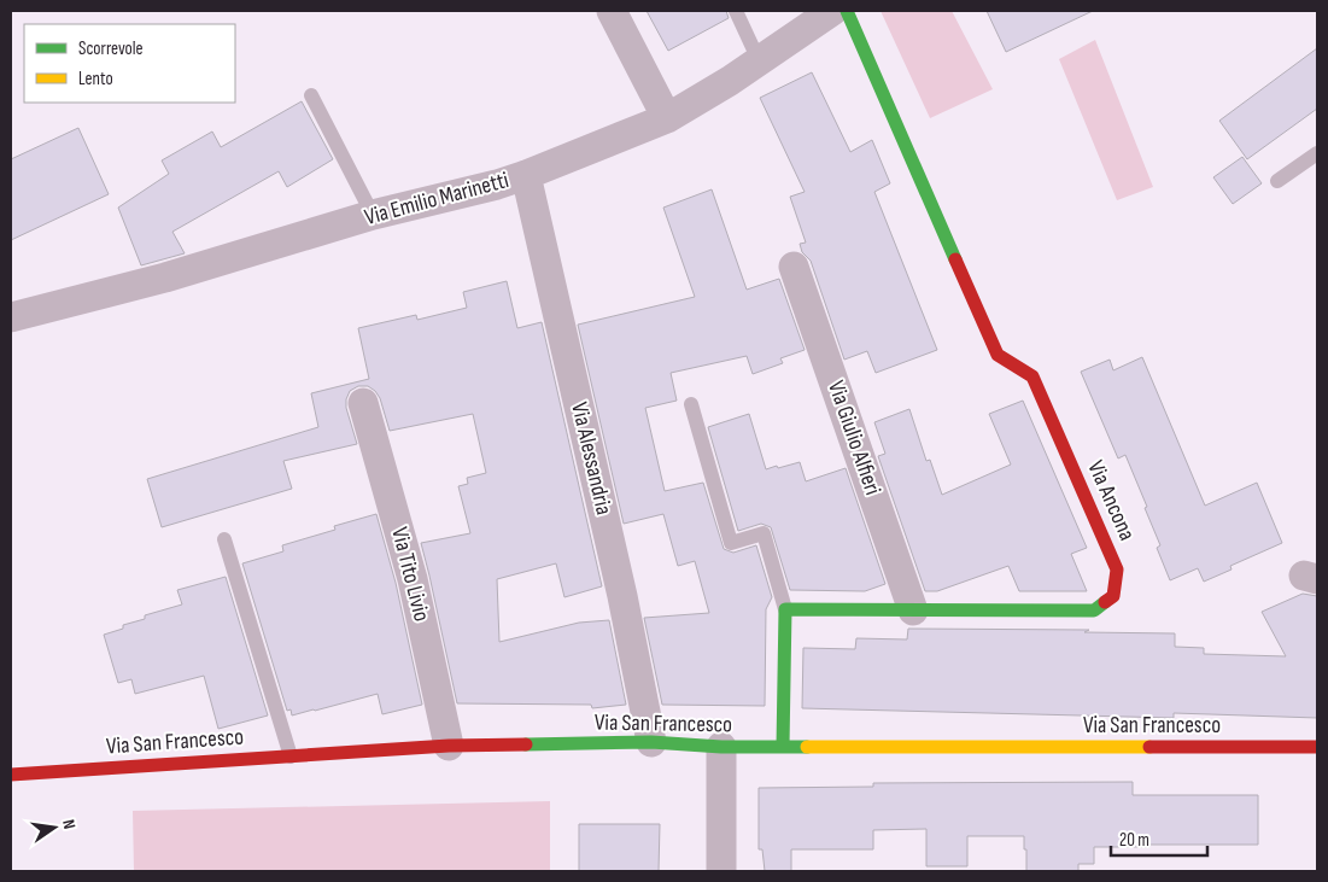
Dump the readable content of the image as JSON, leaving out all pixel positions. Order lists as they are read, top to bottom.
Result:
{
  "streets": {
    "main road": ["Via Ancona", "Via San Francesco"],
    "street": [
      "Via Emilio Marinetti",
      "Via Giulio Alfieri",
      "Via Alessandria",
      "Via Tito Livio"
    ]
  },
  "crossings": [
    ["Via Emilio Marinetti", "Via Alessandria"],
    ["Via Giulio Alfieri", "Via Ancona"],
    ["Via Alessandria", "Via San Francesco"],
    ["Via Tito Livio", "Via San Francesco"]
  ],
  "legend": ["Scorrevole", "Lento"],
  "scale_bar": "20 m",
  "north": "right"
}
